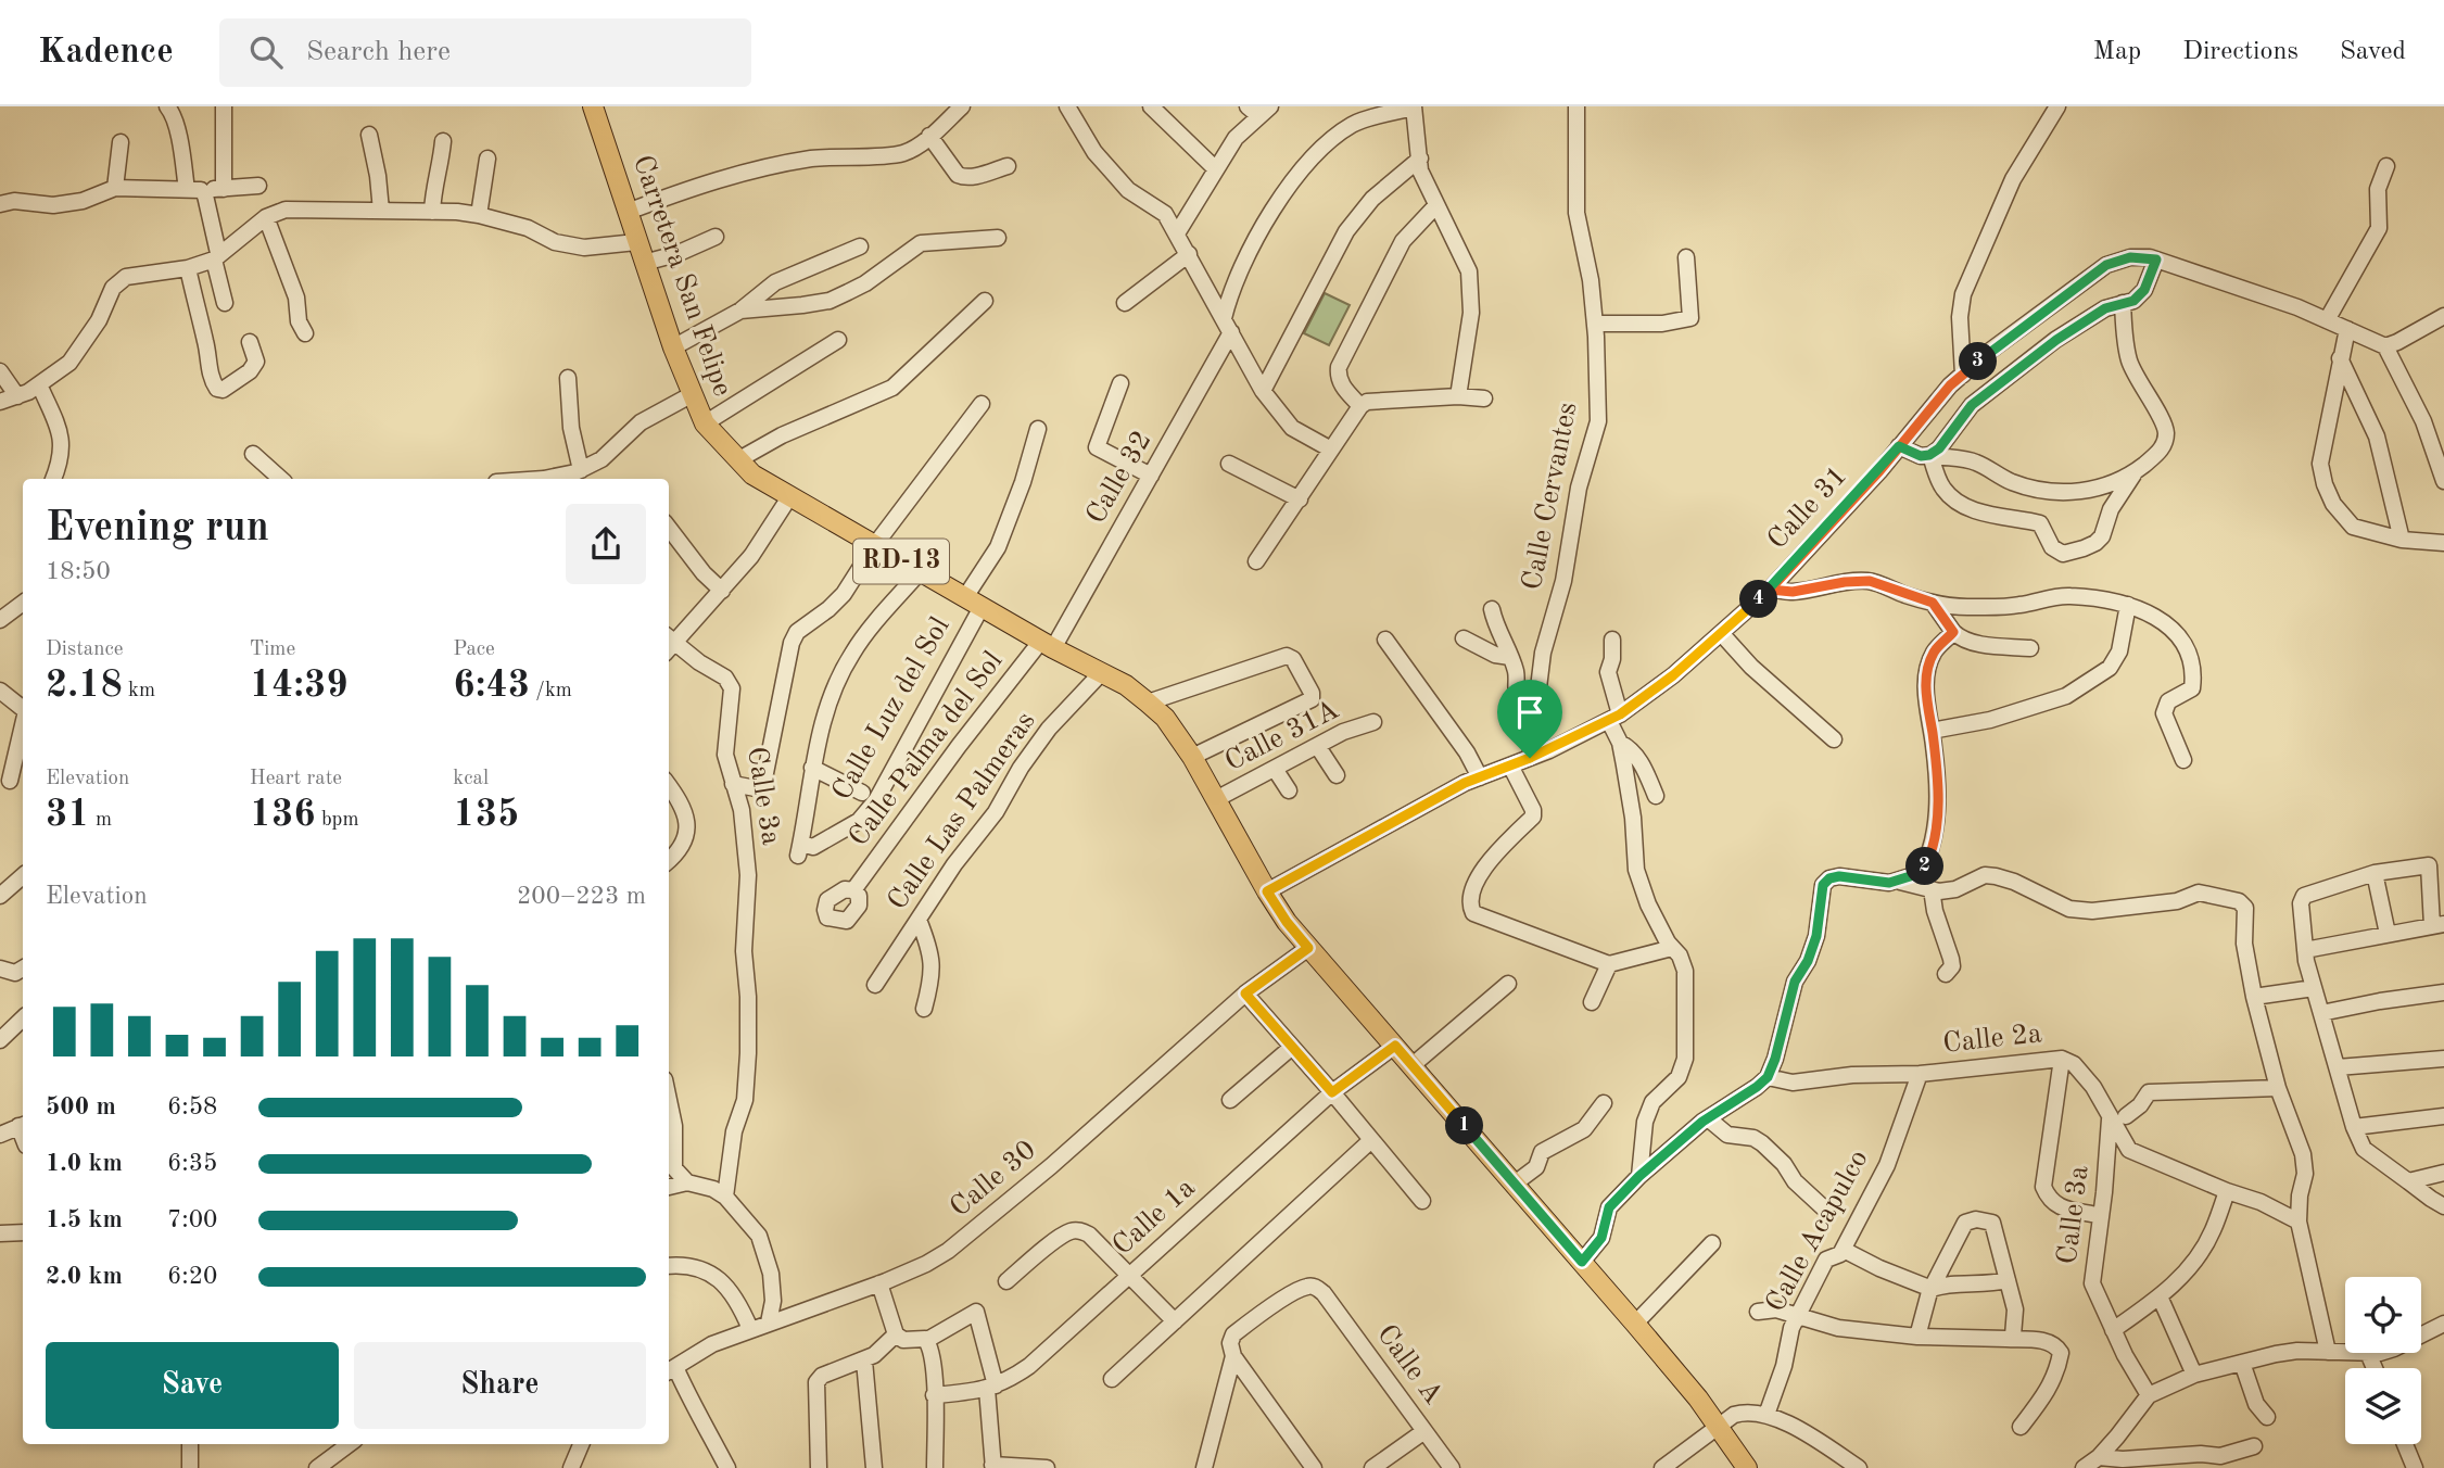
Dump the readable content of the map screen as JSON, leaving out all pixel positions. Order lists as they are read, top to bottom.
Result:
{
  "streets": {
    "main road": ["Carretera San Felipe", "RD-13"],
    "street": [
      "Calle 32",
      "Calle Cervantes",
      "Calle 31",
      "Calle Luz del Sol",
      "Calle 31A",
      "Calle Palma del Sol",
      "Calle 3a",
      "Calle Las Palmeras",
      "Calle 2a",
      "Calle 30",
      "Calle 1a",
      "Calle Acapulco",
      "Calle A"
    ]
  },
  "crossings": [
    ["Carretera San Felipe", "Calle 32"],
    ["Carretera San Felipe", "Calle 31"],
    ["Carretera San Felipe", "Calle Luz del Sol"],
    ["Carretera San Felipe", "Calle 31A"],
    ["Carretera San Felipe", "Calle Palma del Sol"],
    ["Carretera San Felipe", "Calle Las Palmeras"],
    ["Carretera San Felipe", "Calle 30"],
    ["Carretera San Felipe", "Calle 1a"],
    ["Calle 32", "Calle Palma del Sol"],
    ["Calle Cervantes", "Calle 31"],
    ["Calle 3a", "Calle 2a"],
    ["Calle 2a", "Calle Acapulco"]
  ],
  "page": {
    "header": "Kadence",
    "search": "Search here",
    "nav": ["Map", "Directions", "Saved"],
    "pins": [
      "3",
      "4",
      "2",
      "1"
    ],
    "heading": ["Evening run", "18:50"],
    "stats": [
      ["Distance", "2.18 km"],
      ["Time", "14:39"],
      ["Pace", "6:43 /km"],
      ["Elevation", "31 m"],
      ["Heart rate", "136 bpm"],
      ["kcal", "135"]
    ],
    "chart": ["Elevation", "200–223 m"],
    "list": [
      {
        "name": "500 m",
        "note": "6:58"
      },
      {
        "name": "1.0 km",
        "note": "6:35"
      },
      {
        "name": "1.5 km",
        "note": "7:00"
      },
      {
        "name": "2.0 km",
        "note": "6:20"
      }
    ],
    "buttons": ["Save", "Share"]
  }
}
